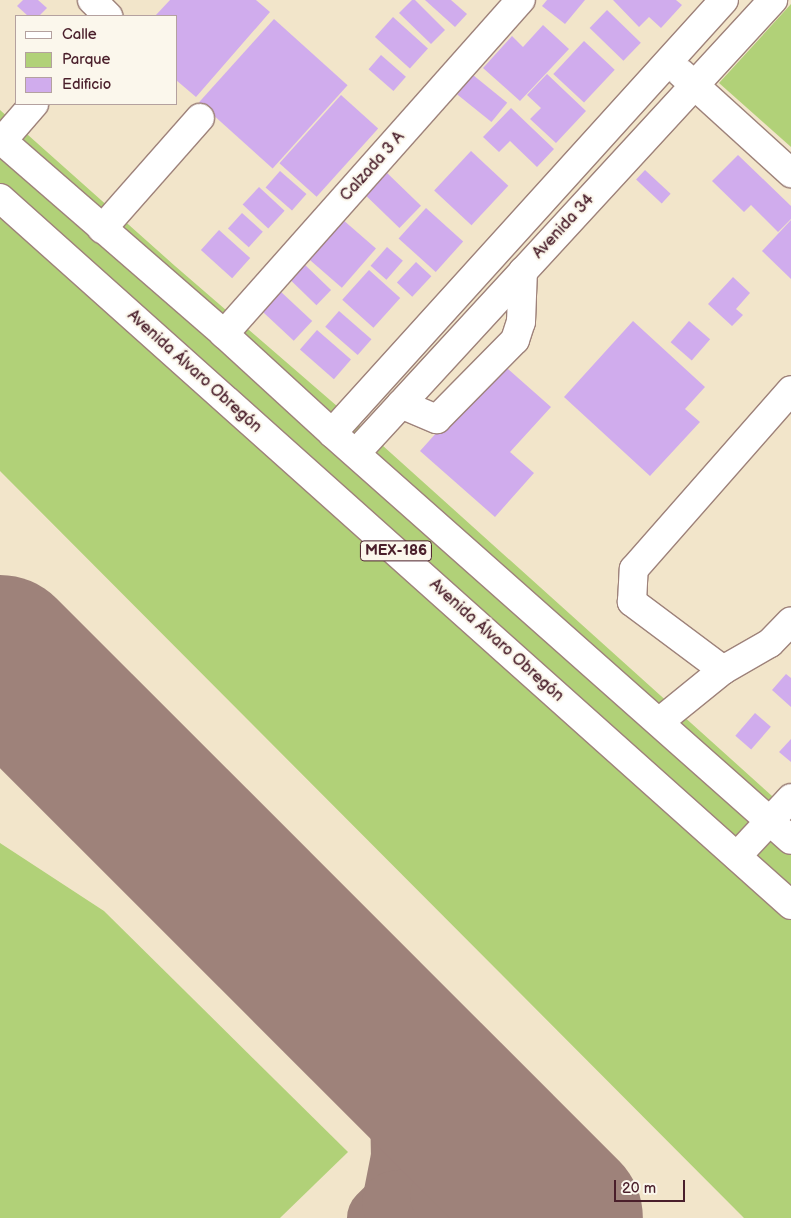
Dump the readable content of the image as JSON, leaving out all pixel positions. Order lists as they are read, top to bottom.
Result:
{
  "streets": {
    "main road": [
      "Calzada 3 A",
      "Avenida 34",
      "Avenida Álvaro Obregón",
      "MEX-186"
    ]
  },
  "crossings": [
    ["Calzada 3 A", "MEX-186"],
    ["Avenida 34", "MEX-186"]
  ],
  "legend": ["Calle", "Parque", "Edificio"],
  "scale_bar": "20 m"
}
